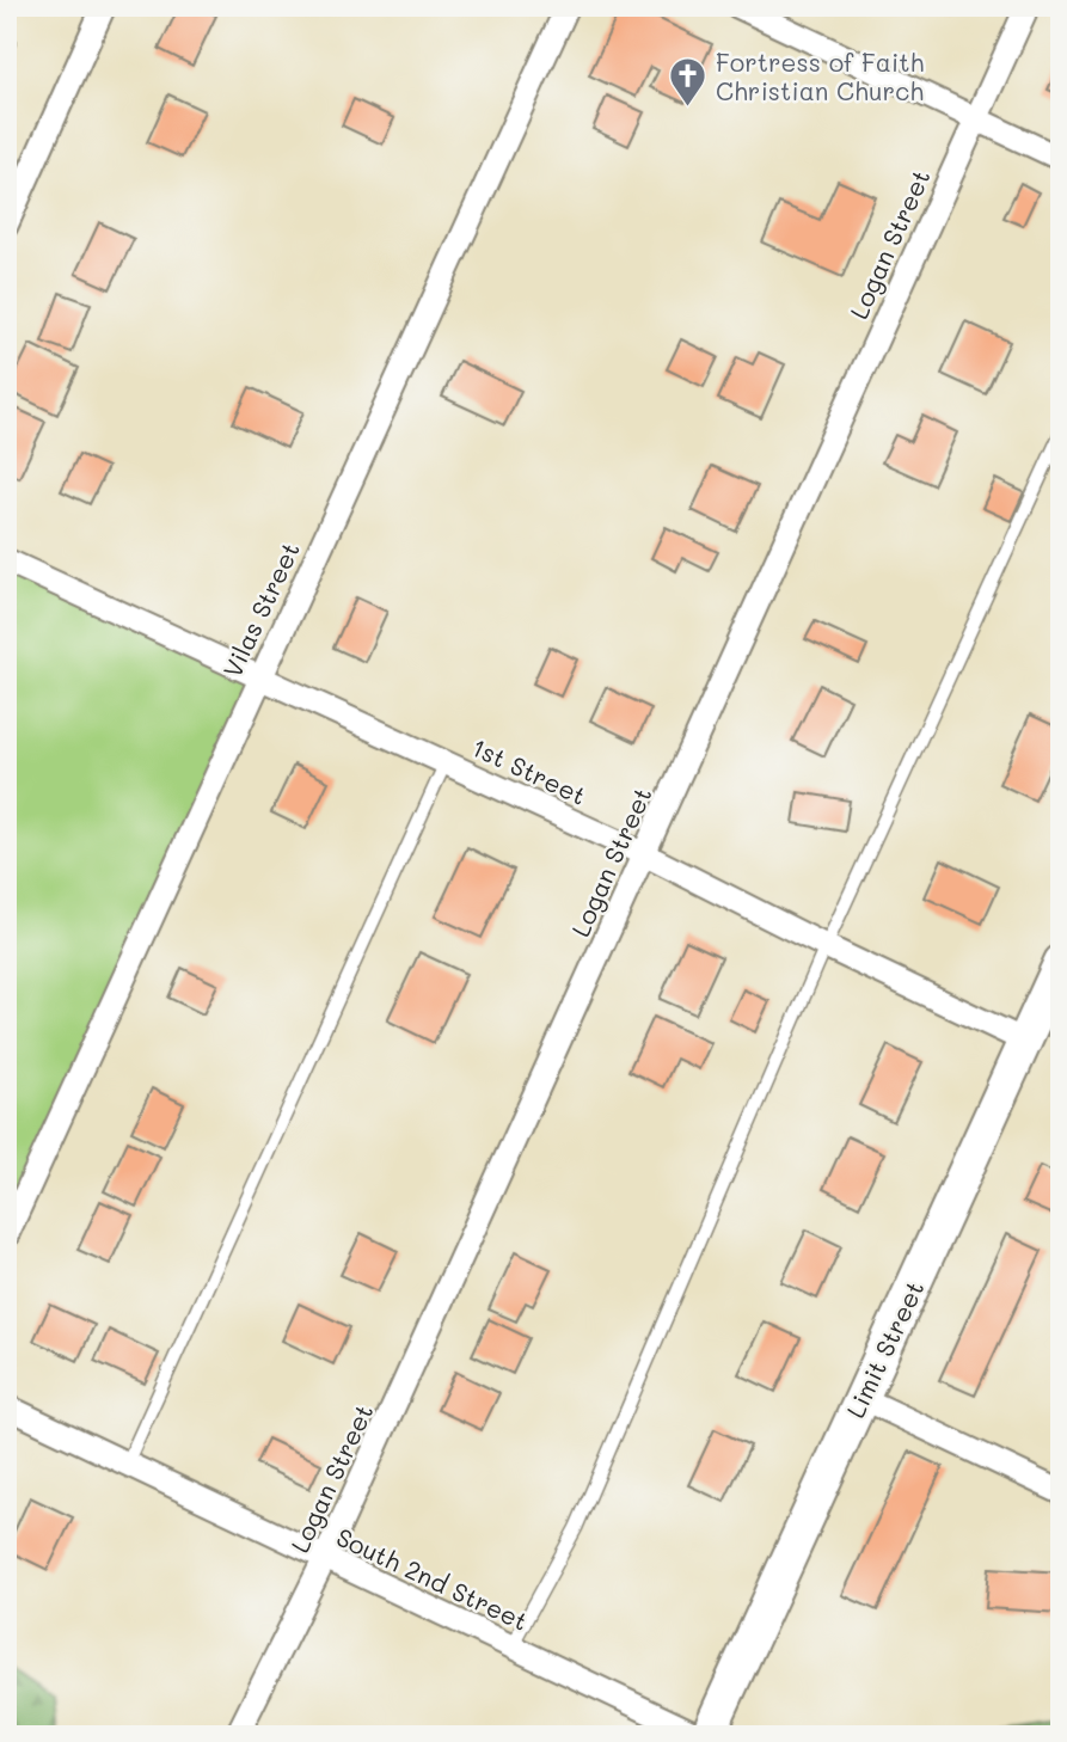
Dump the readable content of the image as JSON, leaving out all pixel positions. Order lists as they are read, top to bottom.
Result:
{
  "streets": {
    "street": [
      "Logan Street",
      "Vilas Street",
      "1st Street",
      "Limit Street",
      "South 2nd Street"
    ]
  },
  "crossings": [
    ["Logan Street", "1st Street"],
    ["Logan Street", "South 2nd Street"],
    ["Vilas Street", "1st Street"],
    ["1st Street", "Limit Street"]
  ],
  "places": {
    "church": ["Fortress of Faith Christian Church"]
  }
}
